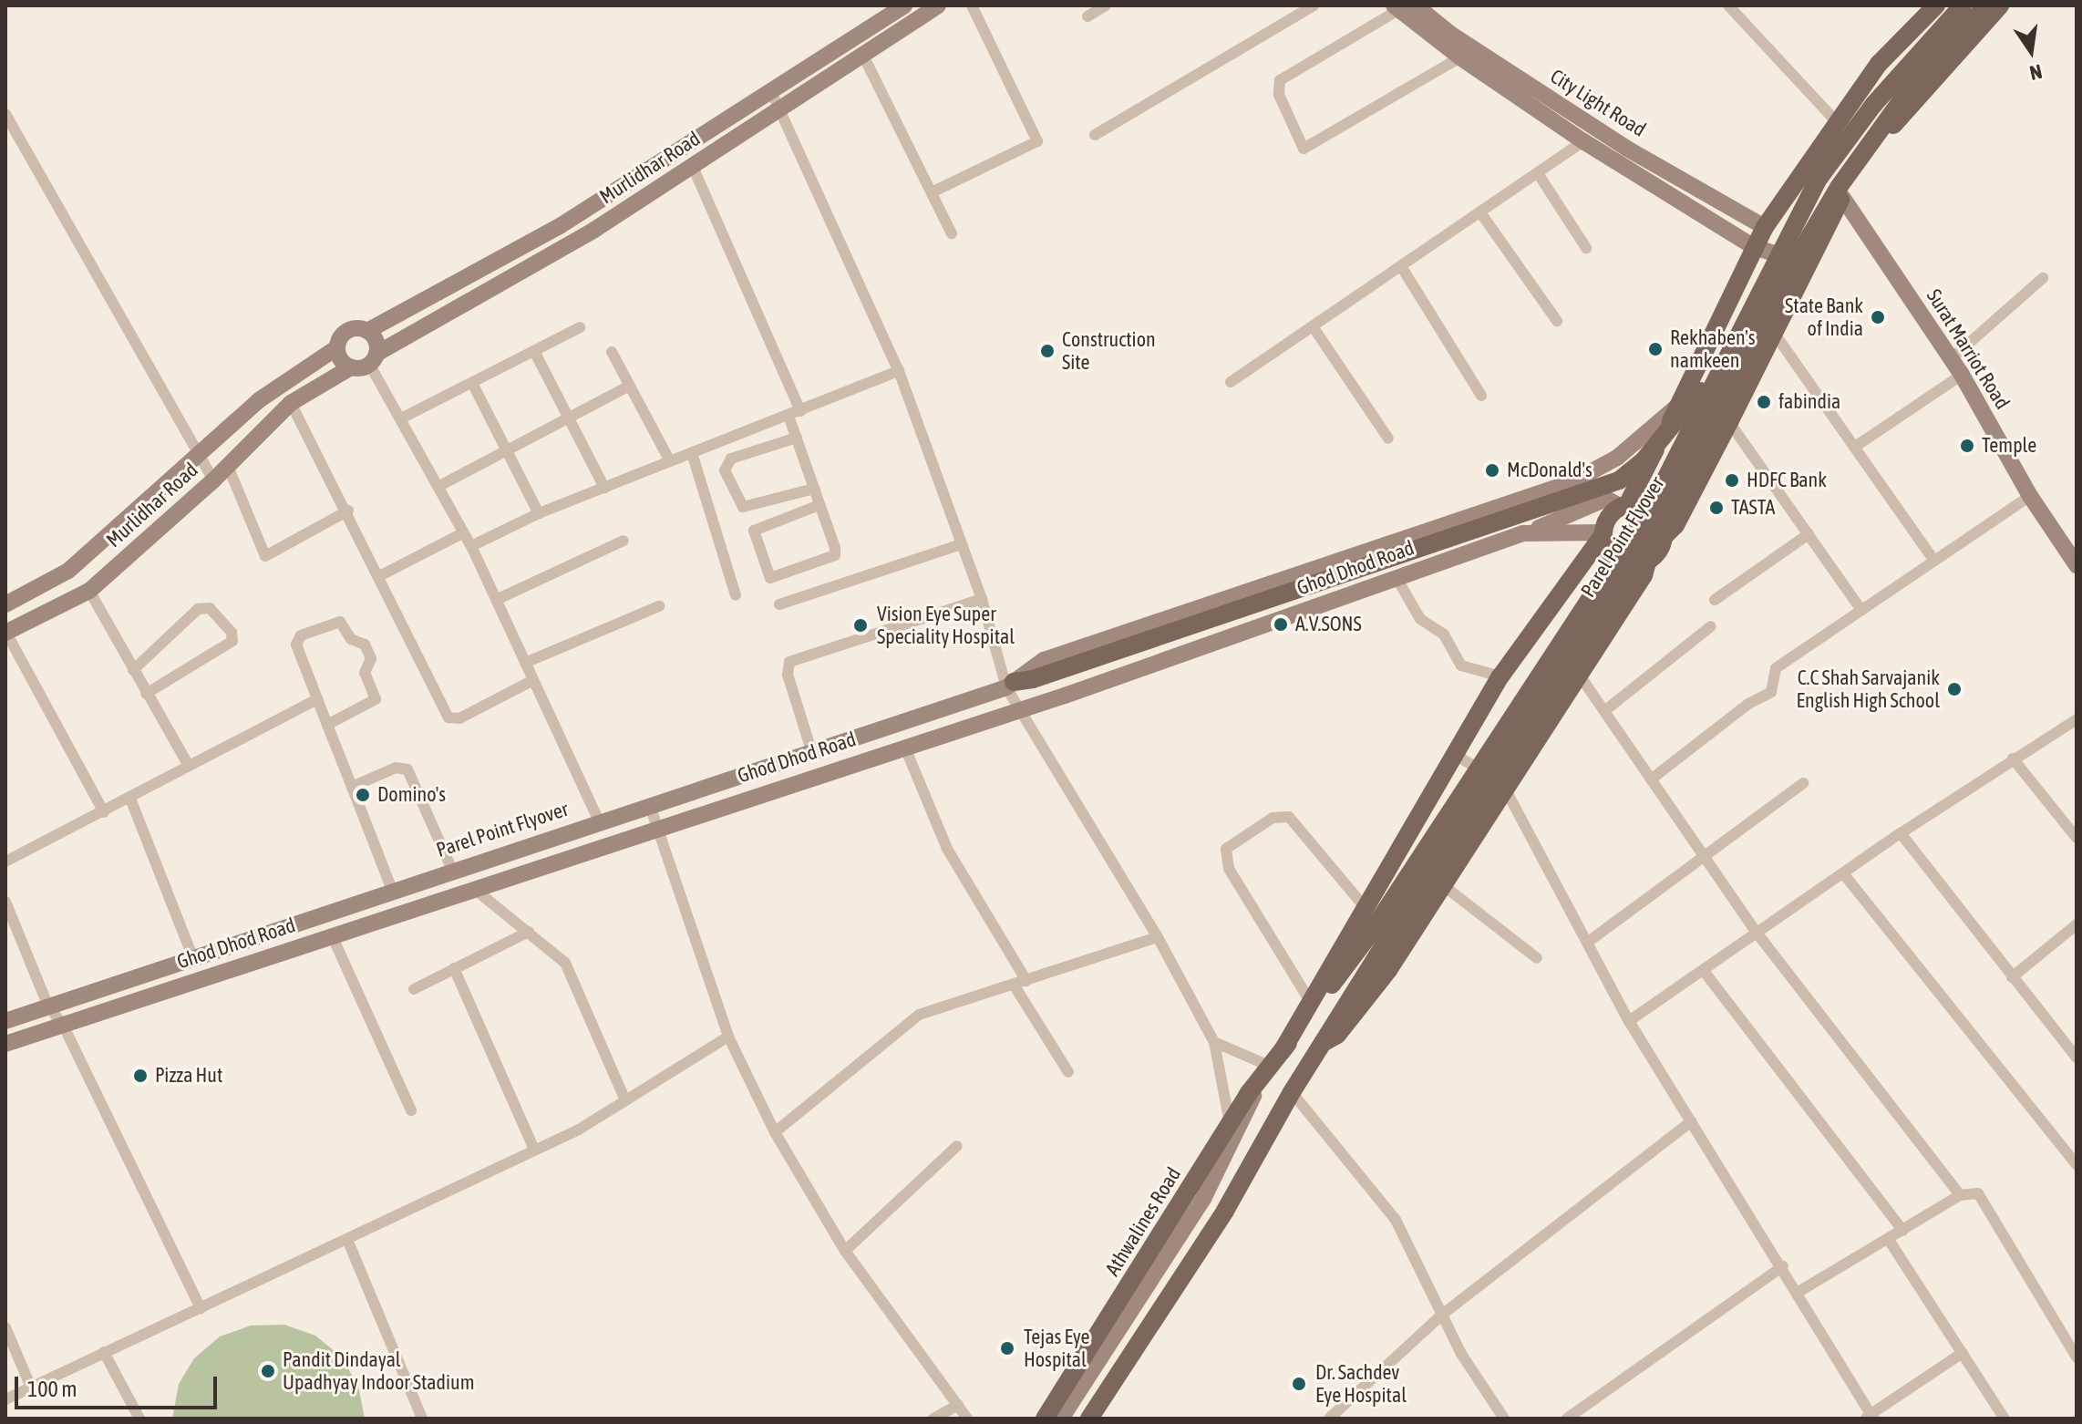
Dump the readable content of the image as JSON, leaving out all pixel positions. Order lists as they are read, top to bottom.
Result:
{
  "streets": {
    "main road": [
      "City Light Road",
      "Murlidhar Road",
      "Surat Marriot Road",
      "Parel Point Flyover",
      "Ghod Dhod Road",
      "Athwalines Road"
    ]
  },
  "crossings": [
    ["Parel Point Flyover", "Ghod Dhod Road"],
    ["Parel Point Flyover", "Athwalines Road"]
  ],
  "places": [
    "State Bank of India",
    "Rekhaben's namkeen",
    "Construction Site",
    "fabindia",
    "Temple",
    "McDonald's",
    "HDFC Bank",
    "TASTA",
    "A.V.SONS",
    "Vision Eye Super Speciality Hospital",
    "C.C Shah Sarvajanik English High School",
    "Domino's",
    "Pizza Hut",
    "Tejas Eye Hospital",
    "Pandit Dindayal Upadhyay Indoor Stadium",
    "Dr. Sachdev Eye Hospital"
  ],
  "scale_bar": "100 m",
  "north": "bottom"
}
